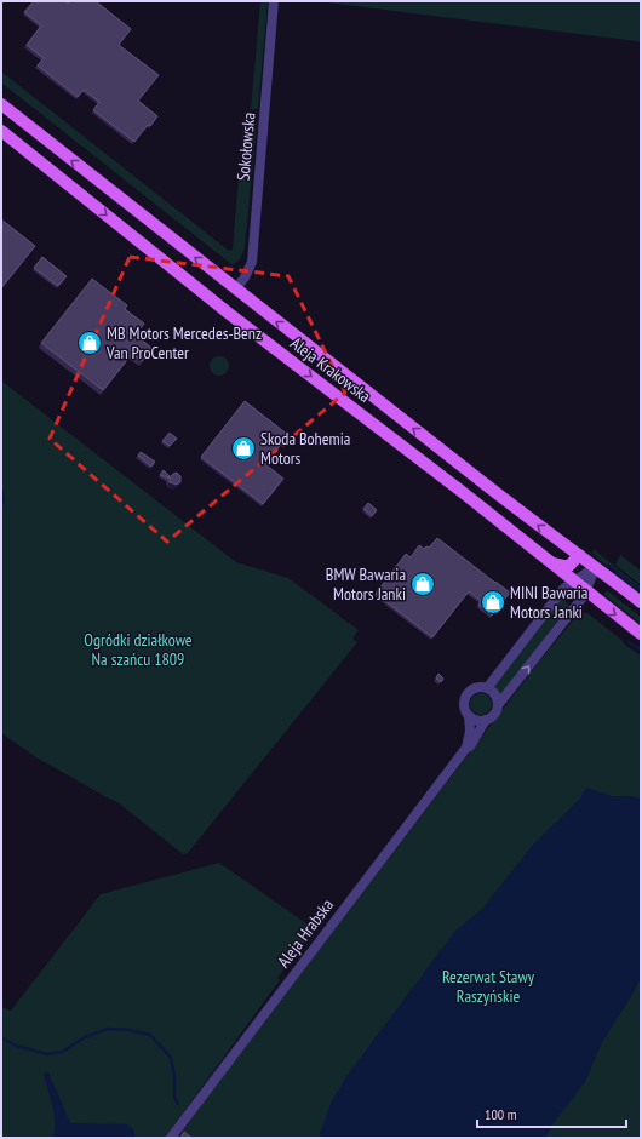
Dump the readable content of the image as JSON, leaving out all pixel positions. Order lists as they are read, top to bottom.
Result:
{
  "streets": {
    "main road": ["Aleja Krakowska"],
    "street": ["Sokołowska", "Aleja Hrabska"]
  },
  "crossings": [
    ["Sokołowska", "Aleja Krakowska"]
  ],
  "parks": ["Ogródki działkowe Na szańcu 1809", "Rezerwat Stawy Raszyńskie"],
  "places": {
    "shop": [
      "MB Motors Mercedes-Benz Van ProCenter",
      "Skoda Bohemia Motors",
      "BMW Bawaria Motors Janki",
      "MINI Bawaria Motors Janki"
    ]
  },
  "scale_bar": "100 m"
}
